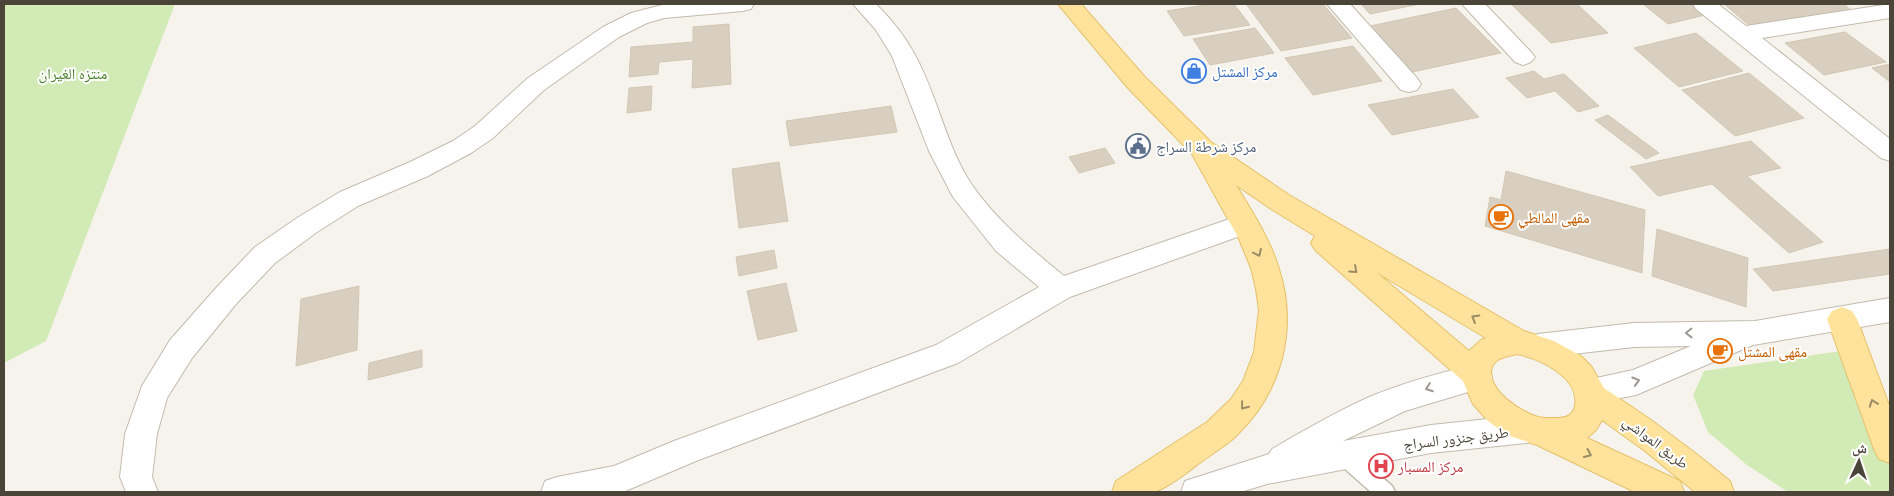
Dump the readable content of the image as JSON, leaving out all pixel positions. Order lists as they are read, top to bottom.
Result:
{
  "streets": {
    "main road": ["طريق المواشي"],
    "street": ["طريق جنزور السراج"]
  },
  "crossings": [
    ["طريق جنزور السراج", "طريق المواشي"]
  ],
  "parks": ["منتزه الغيران"],
  "places": {
    "shop": ["مركز المشتل"],
    "public building": ["مركز شرطة السراج"],
    "cafe": ["مقهى المالطي", "مقهى المشتل"],
    "hospital": ["مركز المسبار"]
  },
  "north": "top"
}
